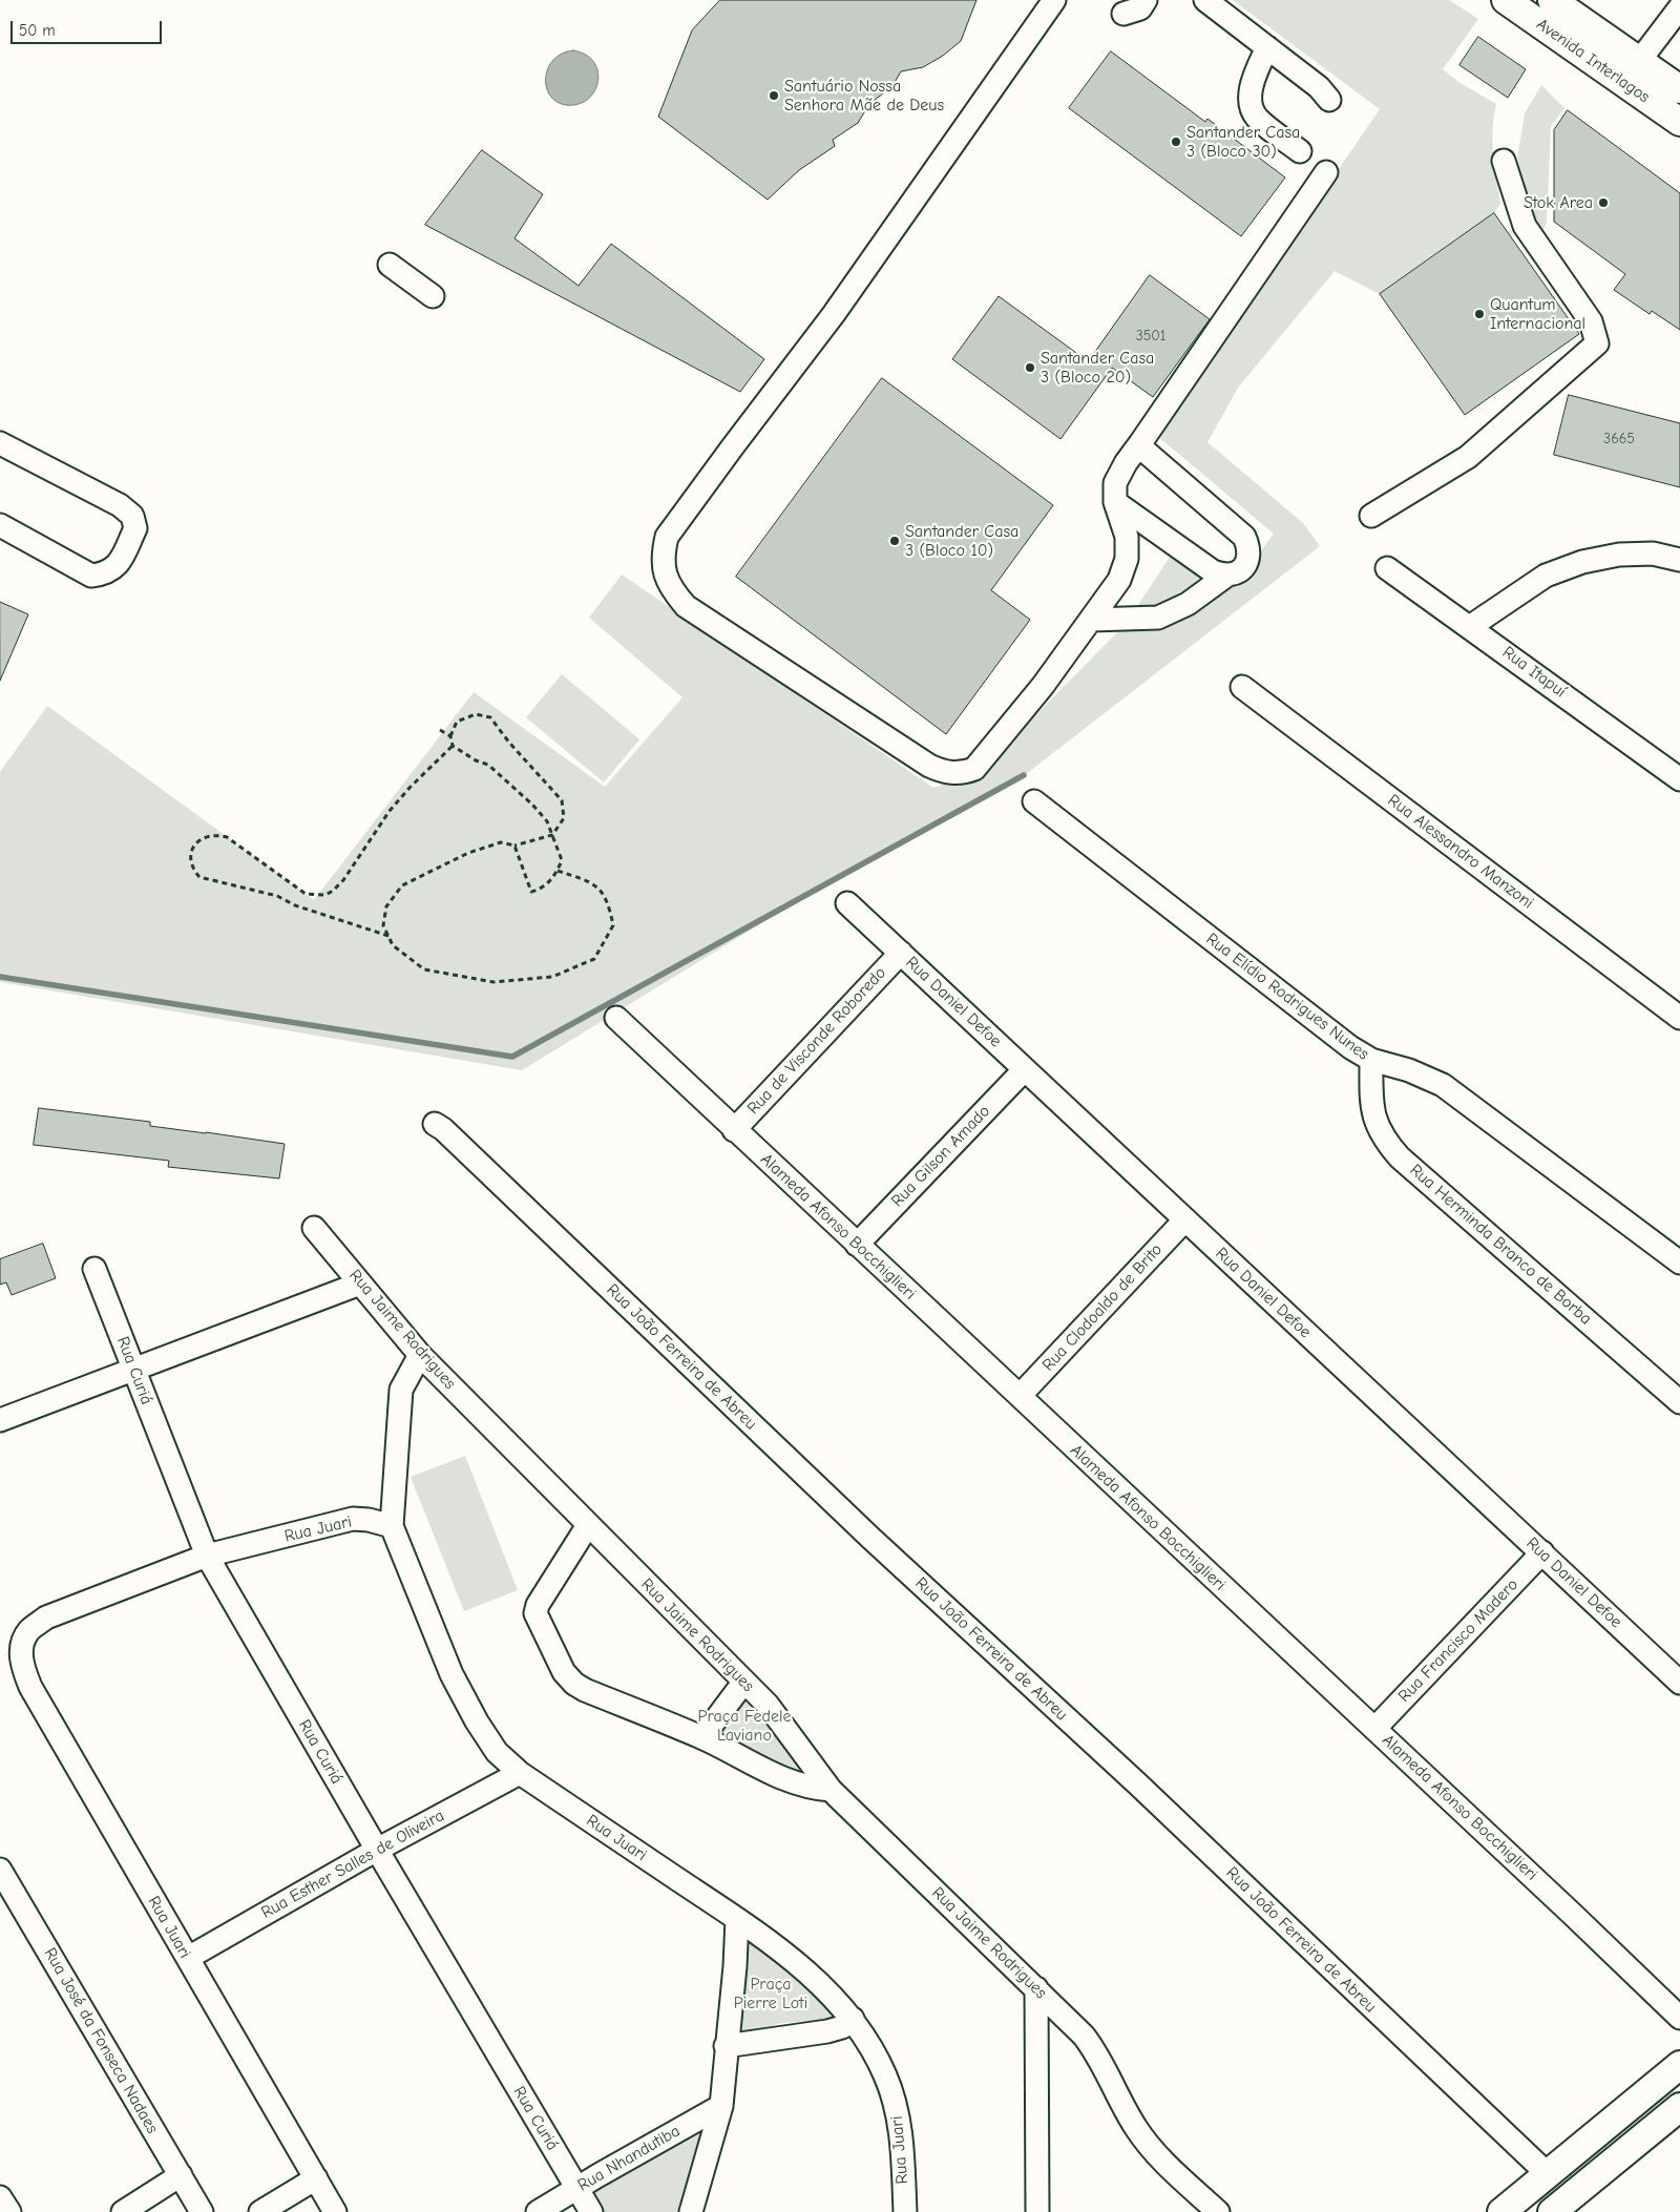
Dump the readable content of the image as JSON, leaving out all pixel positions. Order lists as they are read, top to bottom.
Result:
{
  "streets": {
    "main road": ["Avenida Interlagos"],
    "street": [
      "Rua Itapuí",
      "Rua Alessandro Manzoni",
      "Rua Elídio Rodrigues Nunes",
      "Rua Daniel Defoe",
      "Rua de Visconde Roboredo",
      "Rua Gilson Amado",
      "Alameda Afonso Bocchiglieri",
      "Rua Herminda Branco de Borba",
      "Rua Clodoaldo de Brito",
      "Rua Jaime Rodrigues",
      "Rua João Ferreira de Abreu",
      "Rua Curiá",
      "Rua Juari",
      "Rua Francisco Madero",
      "Rua Esther Salles de Oliveira",
      "Rua José da Fonseca Nadaes",
      "Rua Nhandutiba"
    ]
  },
  "crossings": [
    ["Rua Elídio Rodrigues Nunes", "Rua Herminda Branco de Borba"],
    ["Rua Daniel Defoe", "Rua de Visconde Roboredo"],
    ["Rua Daniel Defoe", "Rua Gilson Amado"],
    ["Rua Daniel Defoe", "Rua Clodoaldo de Brito"],
    ["Rua Daniel Defoe", "Rua Francisco Madero"],
    ["Rua de Visconde Roboredo", "Alameda Afonso Bocchiglieri"],
    ["Rua Gilson Amado", "Alameda Afonso Bocchiglieri"],
    ["Alameda Afonso Bocchiglieri", "Rua Clodoaldo de Brito"],
    ["Alameda Afonso Bocchiglieri", "Rua Francisco Madero"],
    ["Rua Curiá", "Rua Juari"],
    ["Rua Curiá", "Rua Esther Salles de Oliveira"],
    ["Rua Curiá", "Rua Nhandutiba"],
    ["Rua Juari", "Rua Esther Salles de Oliveira"]
  ],
  "parks": ["Praça Fedele Laviano", "Praça Pierre Loti"],
  "places": [
    "Santuário Nossa Senhora Mãe de Deus",
    "Santander Casa 3 (Bloco 30)",
    "Stok Area",
    "Quantum Internacional",
    "Santander Casa 3 (Bloco 20)",
    "Santander Casa 3 (Bloco 10)"
  ],
  "house_numbers": ["3501", "3665"],
  "scale_bar": "50 m"
}
